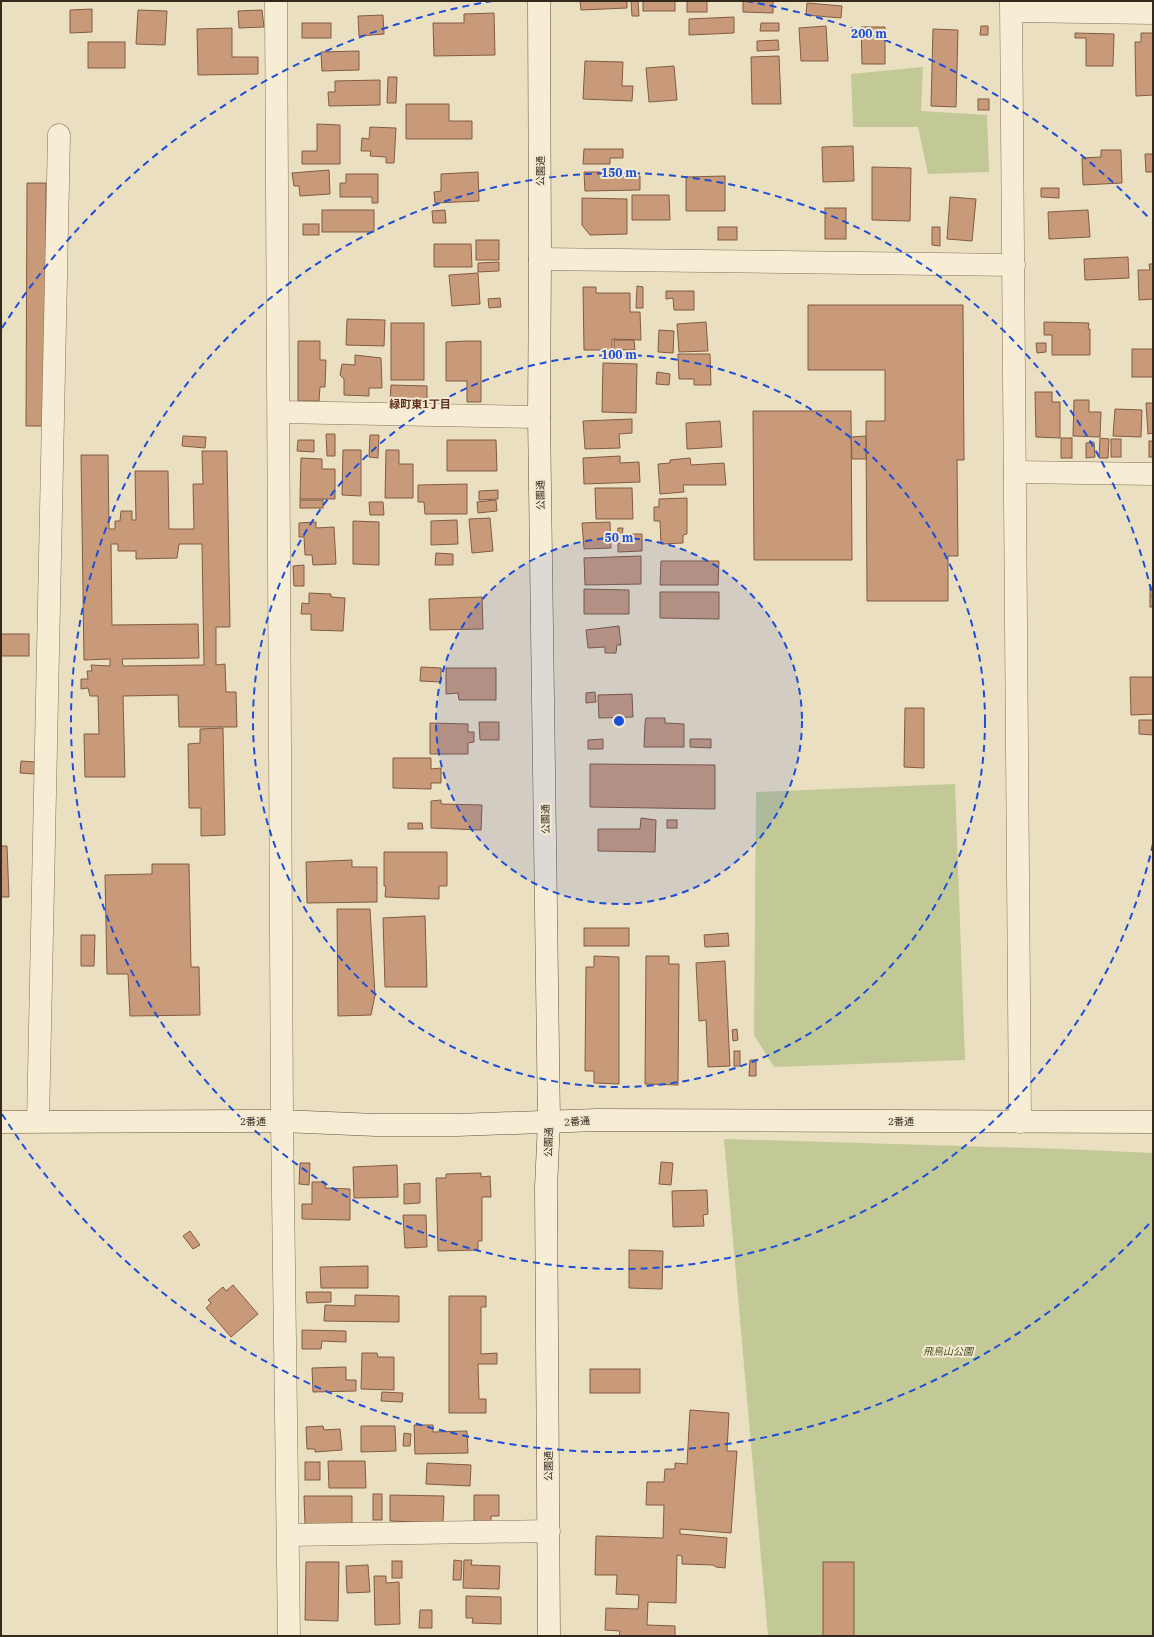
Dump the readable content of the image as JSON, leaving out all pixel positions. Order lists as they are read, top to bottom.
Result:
{
  "streets": {
    "street": ["公園通", "2番通"]
  },
  "crossings": [
    ["公園通", "2番通"]
  ],
  "districts": ["緑町東1丁目"],
  "parks": ["飛鳥山公園"],
  "rings": [
    "200 m",
    "150 m",
    "100 m",
    "50 m"
  ]
}
